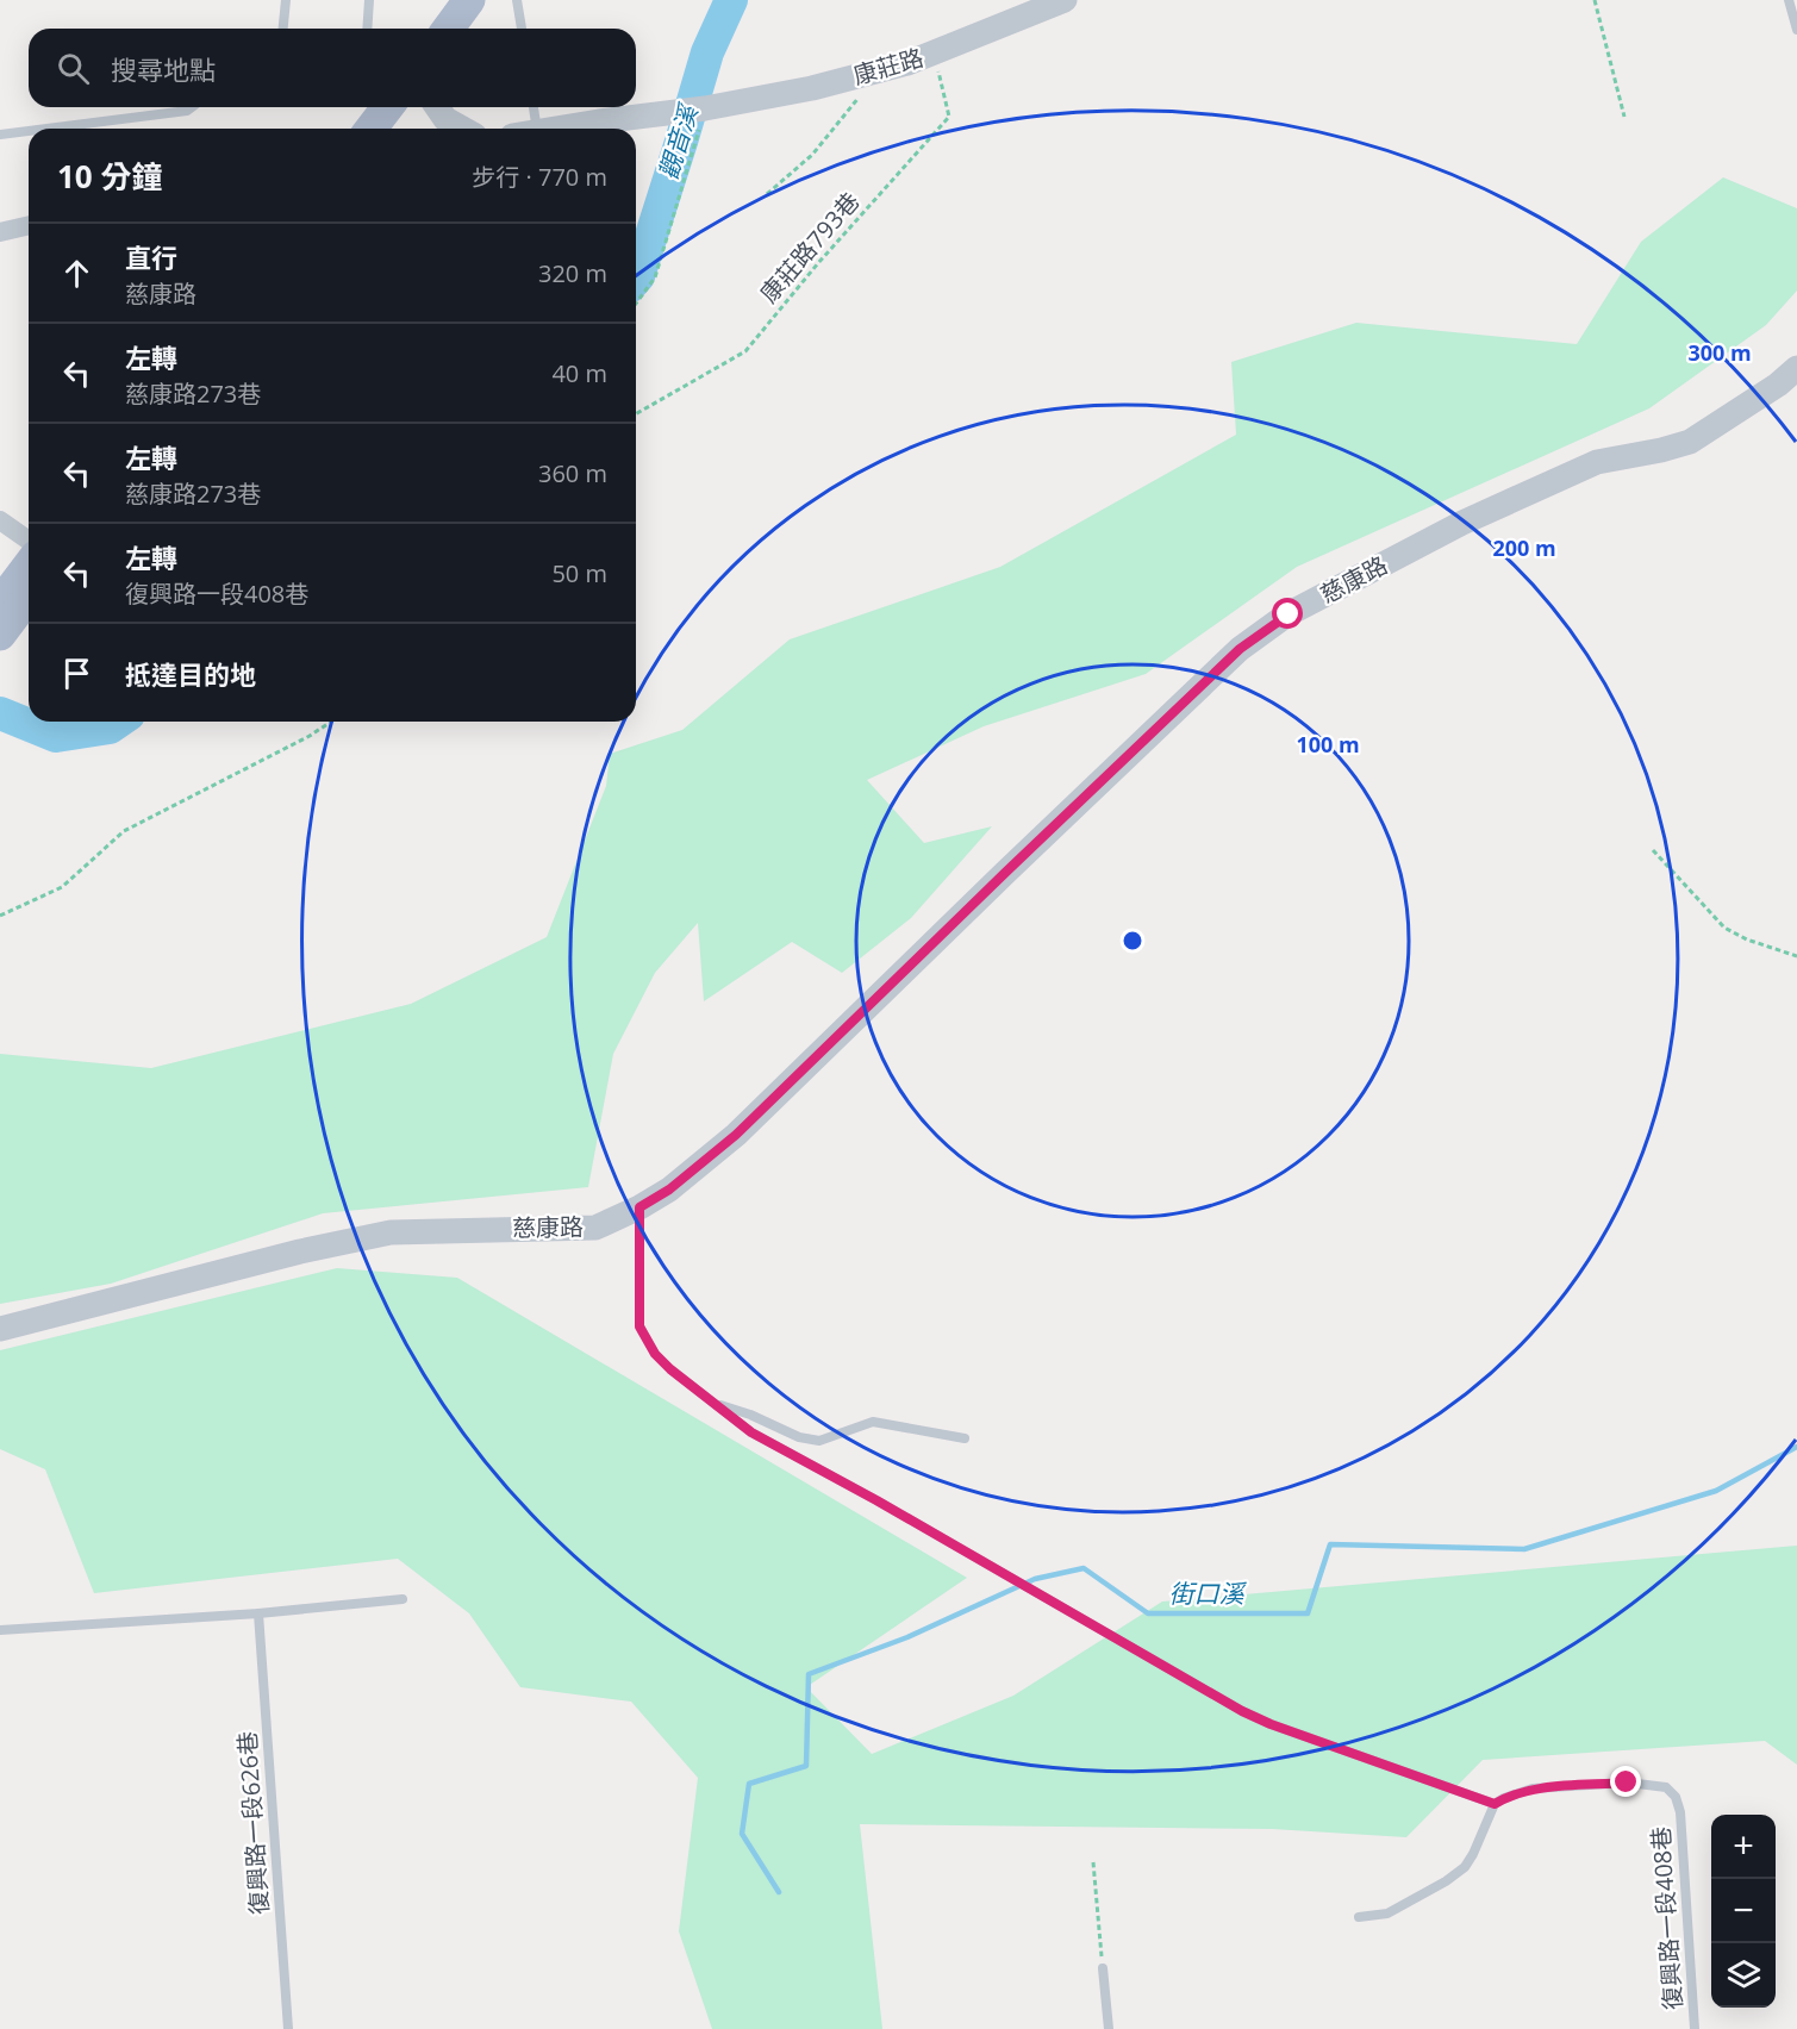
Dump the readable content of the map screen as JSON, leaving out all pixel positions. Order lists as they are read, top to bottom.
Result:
{
  "streets": {
    "street": ["康莊路", "慈康路"],
    "lane": ["復興路一段626巷", "復興路一段408巷"],
    "path": ["康莊路793巷"]
  },
  "crossings": [
    ["康莊路", "康莊路793巷"]
  ],
  "water": ["觀音溪", "街口溪"],
  "page": {
    "search": "搜尋地點",
    "heading": ["10 分鐘", "步行 · 770 m"],
    "list": [
      ["直行", "慈康路", "320 m"],
      ["左轉", "慈康路273巷", "40 m"],
      ["左轉", "慈康路273巷", "360 m"],
      ["左轉", "復興路一段408巷", "50 m"],
      "抵達目的地"
    ],
    "map_buttons": ["+", "−"]
  },
  "rings": ["300 m", "200 m", "100 m"]
}
